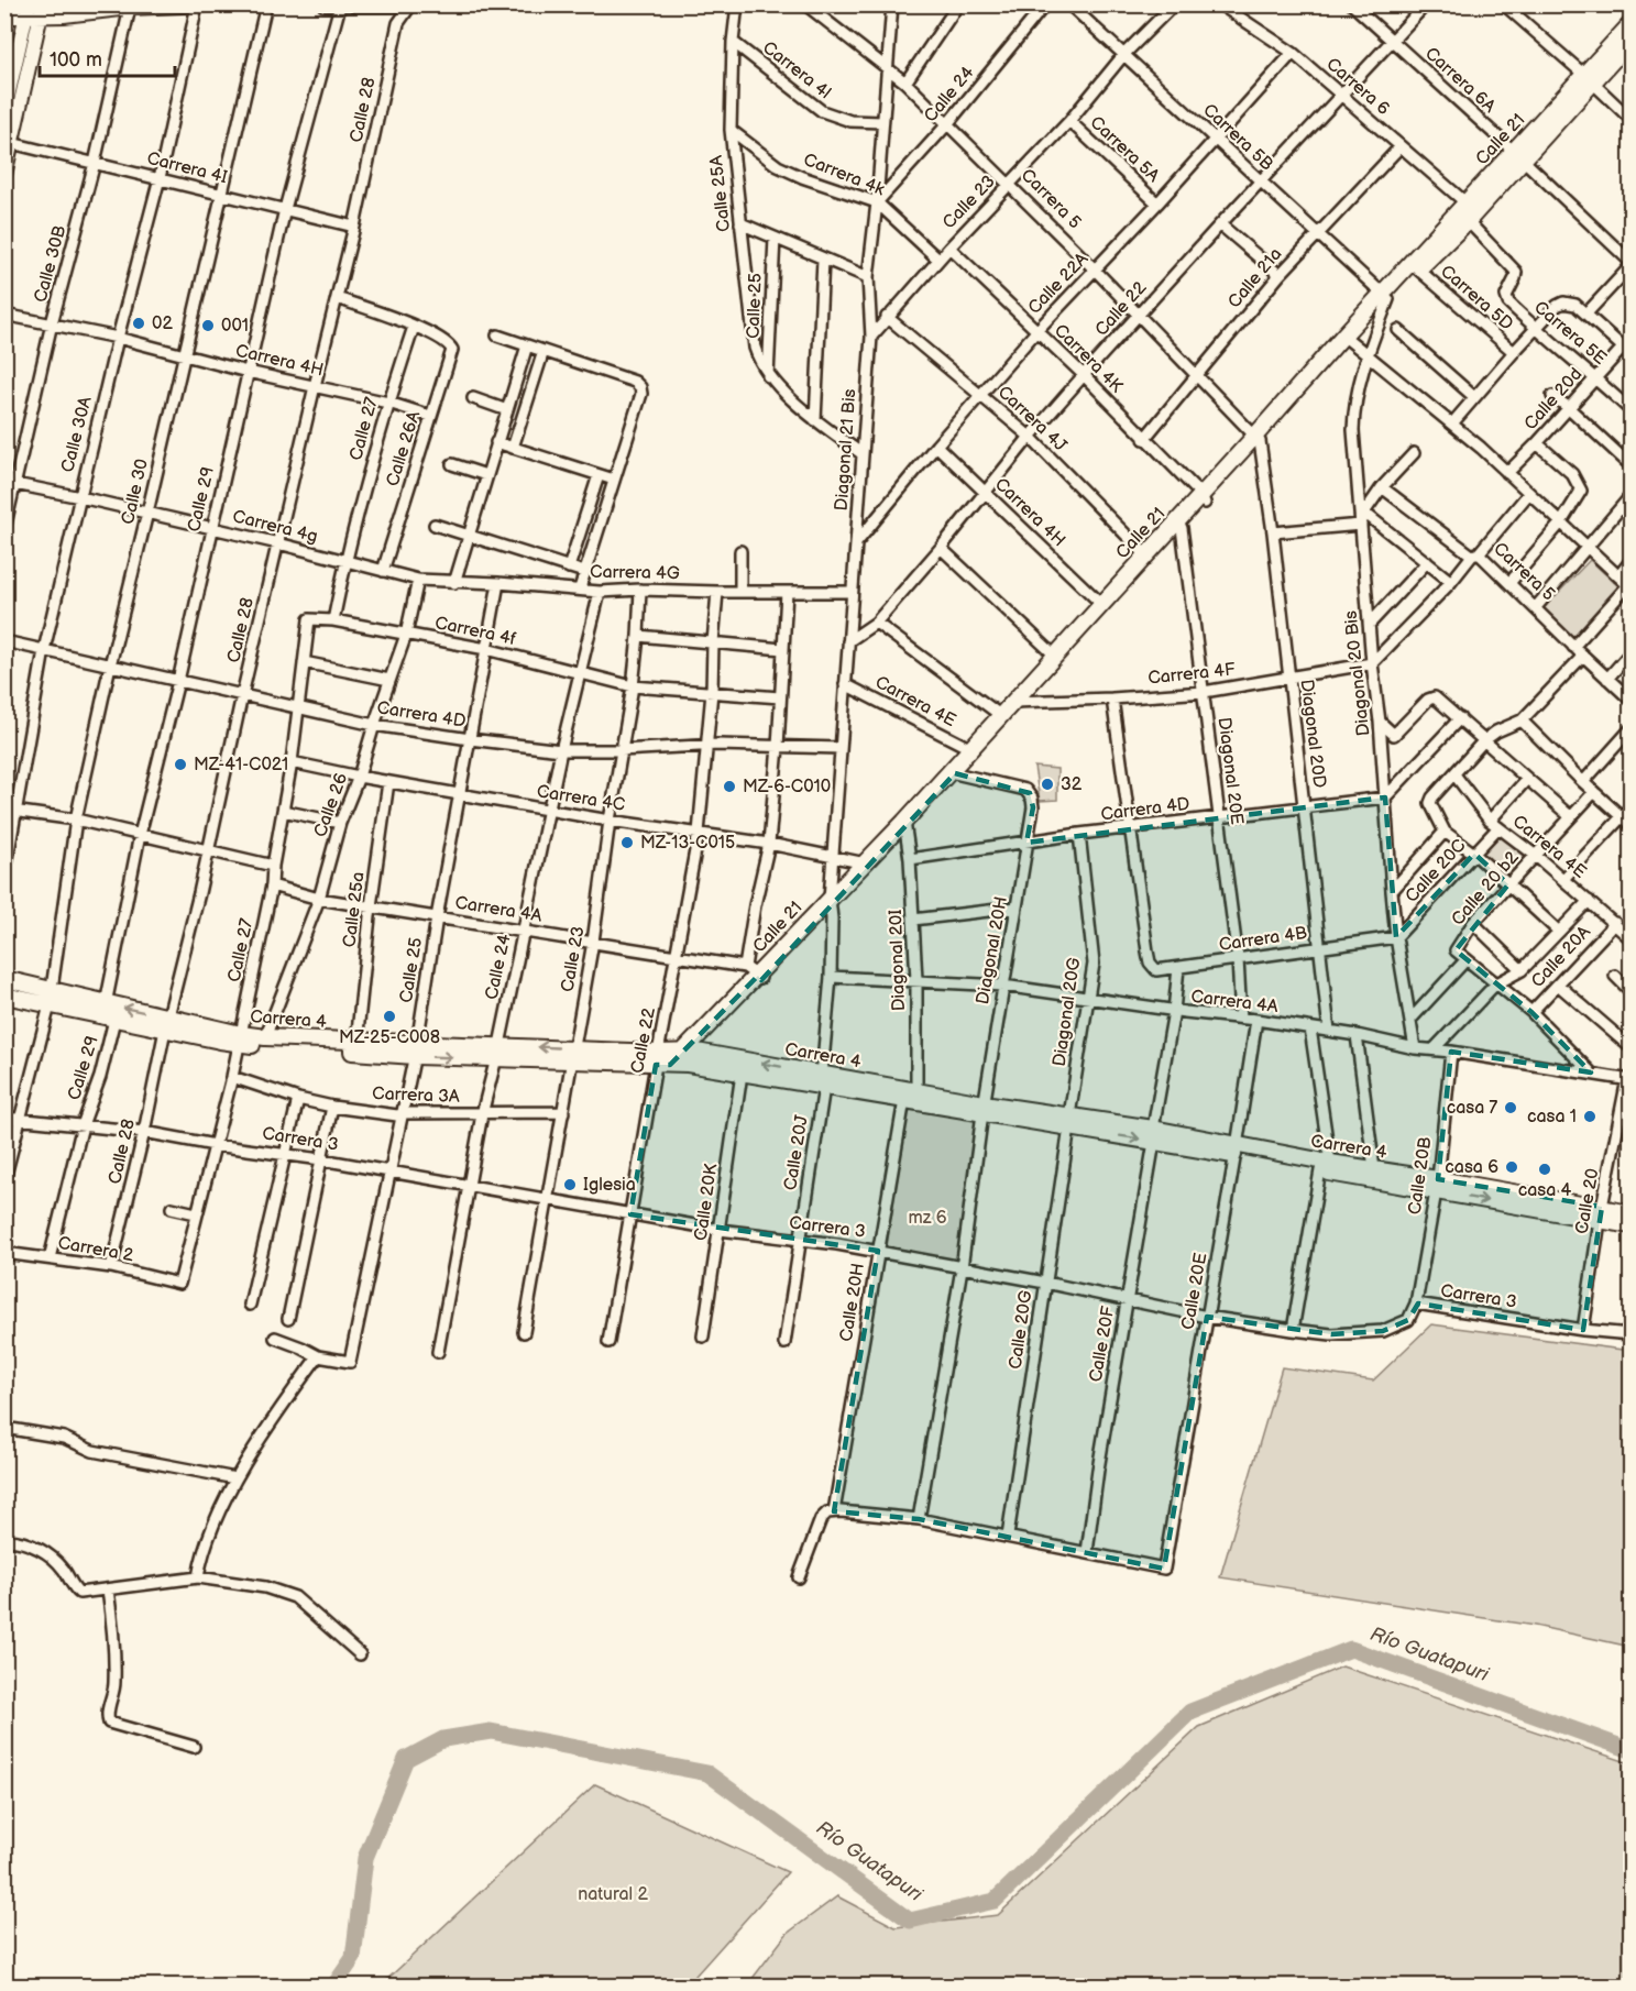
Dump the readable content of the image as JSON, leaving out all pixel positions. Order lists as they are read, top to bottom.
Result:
{
  "streets": {
    "main road": ["Calle 21", "Carrera 4"],
    "street": [
      "Carrera 4l",
      "Carrera 6A",
      "Carrera 6",
      "Calle 24",
      "Calle 28",
      "Carrera 5B",
      "Carrera 5A",
      "Carrera 4I",
      "Carrera 4k",
      "Calle 25A",
      "Carrera 5",
      "Calle 23",
      "Calle 30B",
      "Calle 21a",
      "Calle 22A",
      "Carrera 5D",
      "Calle 25",
      "Calle 22",
      "Carrera 5E",
      "Carrera 4K",
      "Carrera 4H",
      "Calle 20d",
      "Carrera 4J",
      "Calle 27",
      "Calle 30A",
      "Calle 26A",
      "Diagonal 21 Bis",
      "Calle 30",
      "Calle 29",
      "Carrera 4g",
      "Carrera 4G",
      "Carrera 4f",
      "Diagonal 20 Bis",
      "Carrera 4F",
      "Carrera 4E",
      "Carrera 4D",
      "Diagonal 20D",
      "Diagonal 20E",
      "Carrera 4C",
      "Calle 26",
      "Calle 20C",
      "Calle 20 b2",
      "Calle 25a",
      "Carrera 4A",
      "Carrera 4B",
      "Diagonal 20H",
      "Calle 20A",
      "Diagonal 20I",
      "Diagonal 20G",
      "Carrera 3A",
      "Carrera 3",
      "Calle 20J",
      "Calle 20B",
      "Calle 20",
      "Calle 20K",
      "Carrera 2",
      "Calle 20E",
      "Calle 20H",
      "Calle 20G",
      "Calle 20F"
    ]
  },
  "crossings": [
    ["Carrera 4l", "Calle 25A"],
    ["Carrera 4l", "Diagonal 21 Bis"],
    ["Carrera 6A", "Calle 21"],
    ["Carrera 6A", "Calle 22"],
    ["Carrera 6", "Calle 21"],
    ["Carrera 6", "Calle 21a"],
    ["Carrera 6", "Calle 22A"],
    ["Carrera 6", "Calle 22"],
    ["Calle 24", "Carrera 4k"],
    ["Calle 24", "Carrera 5"],
    ["Calle 24", "Diagonal 21 Bis"],
    ["Calle 24", "Carrera 4G"],
    ["Calle 24", "Carrera 4f"],
    ["Calle 24", "Carrera 4D"],
    ["Calle 24", "Carrera 4C"],
    ["Calle 24", "Carrera 4A"],
    ["Calle 24", "Carrera 4"],
    ["Calle 24", "Carrera 3A"],
    ["Calle 24", "Carrera 3"],
    ["Calle 28", "Carrera 4I"],
    ["Calle 28", "Carrera 4H"],
    ["Calle 28", "Carrera 4g"],
    ["Calle 28", "Carrera 4D"],
    ["Calle 28", "Carrera 4"],
    ["Calle 28", "Carrera 3"],
    ["Calle 28", "Carrera 2"],
    ["Carrera 5B", "Calle 21"],
    ["Carrera 5B", "Calle 23"],
    ["Carrera 5B", "Calle 21a"],
    ["Carrera 5B", "Calle 22A"],
    ["Carrera 5B", "Calle 22"],
    ["Carrera 5B", "Diagonal 20 Bis"],
    ["Calle 21", "Carrera 5"],
    ["Calle 21", "Carrera 5D"],
    ["Calle 21", "Carrera 5E"],
    ["Calle 21", "Carrera 4K"],
    ["Calle 21", "Carrera 4H"],
    ["Calle 21", "Carrera 4J"],
    ["Calle 21", "Diagonal 21 Bis"],
    ["Calle 21", "Diagonal 20 Bis"],
    ["Calle 21", "Carrera 4F"],
    ["Calle 21", "Carrera 4E"],
    ["Calle 21", "Diagonal 20D"],
    ["Calle 21", "Diagonal 20E"],
    ["Calle 21", "Carrera 4C"],
    ["Calle 21", "Carrera 4A"],
    ["Calle 21", "Diagonal 20H"],
    ["Calle 21", "Diagonal 20I"],
    ["Calle 21", "Carrera 4"],
    ["Carrera 5A", "Calle 23"],
    ["Carrera 5A", "Calle 22A"],
    ["Carrera 4I", "Calle 30B"],
    ["Carrera 4I", "Calle 30A"],
    ["Carrera 4I", "Calle 30"],
    ["Carrera 4I", "Calle 29"],
    ["Carrera 4k", "Calle 25A"],
    ["Carrera 4k", "Calle 23"],
    ["Carrera 4k", "Diagonal 21 Bis"],
    ["Calle 25A", "Calle 25"],
    ["Carrera 5", "Calle 23"],
    ["Carrera 5", "Calle 21a"],
    ["Carrera 5", "Calle 22A"],
    ["Carrera 5", "Calle 22"],
    ["Carrera 5", "Diagonal 21 Bis"],
    ["Carrera 5", "Diagonal 20D"],
    ["Calle 23", "Carrera 4K"],
    ["Calle 23", "Carrera 4J"],
    ["Calle 23", "Diagonal 21 Bis"],
    ["Calle 23", "Carrera 4G"],
    ["Calle 23", "Carrera 4f"],
    ["Calle 23", "Carrera 4D"],
    ["Calle 23", "Carrera 4C"],
    ["Calle 23", "Carrera 4A"],
    ["Calle 23", "Carrera 4"],
    ["Calle 23", "Carrera 3A"],
    ["Calle 23", "Carrera 3"],
    ["Calle 30B", "Carrera 4H"],
    ["Calle 30B", "Carrera 4g"],
    ["Calle 21a", "Carrera 4K"],
    ["Calle 22A", "Carrera 4K"],
    ["Calle 22A", "Carrera 4H"],
    ["Calle 22A", "Carrera 4J"],
    ["Calle 22A", "Diagonal 21 Bis"],
    ["Calle 25", "Carrera 4G"],
    ["Calle 25", "Carrera 4f"],
    ["Calle 25", "Carrera 4D"],
    ["Calle 25", "Carrera 4C"],
    ["Calle 25", "Carrera 4A"],
    ["Calle 25", "Carrera 4"],
    ["Calle 25", "Carrera 3A"],
    ["Calle 25", "Carrera 3"],
    ["Calle 22", "Carrera 4K"],
    ["Calle 22", "Carrera 4H"],
    ["Calle 22", "Carrera 4J"],
    ["Calle 22", "Diagonal 21 Bis"],
    ["Calle 22", "Carrera 4G"],
    ["Calle 22", "Carrera 4f"],
    ["Calle 22", "Carrera 4D"],
    ["Calle 22", "Carrera 4C"],
    ["Calle 22", "Carrera 4A"],
    ["Calle 22", "Carrera 4"],
    ["Calle 22", "Carrera 3"],
    ["Carrera 5E", "Calle 20d"],
    ["Carrera 4H", "Calle 27"],
    ["Carrera 4H", "Calle 30A"],
    ["Carrera 4H", "Calle 26A"],
    ["Carrera 4H", "Calle 30"],
    ["Carrera 4H", "Calle 29"],
    ["Calle 27", "Calle 26A"],
    ["Calle 27", "Carrera 4g"],
    ["Calle 27", "Carrera 4f"],
    ["Calle 27", "Carrera 4D"],
    ["Calle 27", "Carrera 4C"],
    ["Calle 27", "Carrera 4A"],
    ["Calle 27", "Carrera 4"],
    ["Calle 27", "Carrera 3A"],
    ["Calle 27", "Carrera 3"],
    ["Calle 27", "Carrera 2"],
    ["Calle 30A", "Carrera 4g"],
    ["Calle 30A", "Carrera 4D"],
    ["Calle 26A", "Carrera 4g"],
    ["Diagonal 21 Bis", "Carrera 4G"],
    ["Diagonal 21 Bis", "Carrera 4E"],
    ["Diagonal 21 Bis", "Carrera 4D"],
    ["Diagonal 21 Bis", "Carrera 4C"],
    ["Diagonal 21 Bis", "Carrera 4A"],
    ["Diagonal 21 Bis", "Calle 20J"],
    ["Calle 30", "Carrera 4g"],
    ["Calle 30", "Carrera 4D"],
    ["Calle 30", "Carrera 4"],
    ["Calle 29", "Carrera 4g"],
    ["Calle 29", "Carrera 4D"],
    ["Calle 29", "Carrera 4"],
    ["Calle 29", "Carrera 3"],
    ["Calle 29", "Carrera 2"],
    ["Carrera 4g", "Carrera 4G"],
    ["Carrera 4g", "Calle 26"],
    ["Carrera 4G", "Calle 26"],
    ["Carrera 4f", "Calle 26"],
    ["Diagonal 20 Bis", "Carrera 4F"],
    ["Diagonal 20 Bis", "Carrera 4D"],
    ["Diagonal 20 Bis", "Calle 20C"],
    ["Diagonal 20 Bis", "Carrera 4A"],
    ["Diagonal 20 Bis", "Carrera 4B"],
    ["Carrera 4F", "Diagonal 20D"],
    ["Carrera 4F", "Diagonal 20E"],
    ["Carrera 4E", "Calle 20C"],
    ["Carrera 4E", "Calle 20 b2"],
    ["Carrera 4E", "Calle 20A"],
    ["Carrera 4D", "Diagonal 20D"],
    ["Carrera 4D", "Diagonal 20E"],
    ["Carrera 4D", "Calle 26"],
    ["Carrera 4D", "Carrera 4B"],
    ["Carrera 4D", "Diagonal 20H"],
    ["Carrera 4D", "Diagonal 20I"],
    ["Carrera 4D", "Diagonal 20G"],
    ["Diagonal 20D", "Carrera 4A"],
    ["Diagonal 20D", "Carrera 4B"],
    ["Diagonal 20E", "Carrera 4A"],
    ["Diagonal 20E", "Carrera 4B"],
    ["Carrera 4C", "Calle 26"],
    ["Carrera 4C", "Calle 25a"],
    ["Calle 26", "Carrera 4A"],
    ["Calle 26", "Carrera 4"],
    ["Calle 20C", "Carrera 4B"],
    ["Calle 25a", "Carrera 4A"],
    ["Calle 25a", "Carrera 4"],
    ["Carrera 4A", "Diagonal 20H"],
    ["Carrera 4A", "Diagonal 20I"],
    ["Carrera 4A", "Diagonal 20G"],
    ["Carrera 4A", "Calle 20J"],
    ["Carrera 4A", "Calle 20B"],
    ["Carrera 4A", "Calle 20"],
    ["Carrera 4A", "Calle 20E"],
    ["Carrera 4A", "Calle 20F"],
    ["Carrera 4B", "Calle 20F"],
    ["Diagonal 20H", "Carrera 4"],
    ["Diagonal 20I", "Carrera 4"],
    ["Diagonal 20I", "Calle 20H"],
    ["Diagonal 20G", "Carrera 4"],
    ["Diagonal 20G", "Calle 20G"],
    ["Carrera 4", "Calle 20J"],
    ["Carrera 4", "Calle 20B"],
    ["Carrera 4", "Calle 20"],
    ["Carrera 4", "Calle 20K"],
    ["Carrera 4", "Calle 20E"],
    ["Carrera 4", "Calle 20H"],
    ["Carrera 4", "Calle 20G"],
    ["Carrera 4", "Calle 20F"],
    ["Carrera 3", "Calle 20J"],
    ["Carrera 3", "Calle 20B"],
    ["Carrera 3", "Calle 20"],
    ["Carrera 3", "Calle 20K"],
    ["Carrera 3", "Calle 20E"],
    ["Carrera 3", "Calle 20H"],
    ["Carrera 3", "Calle 20G"],
    ["Carrera 3", "Calle 20F"],
    ["Calle 20E", "Calle 20F"]
  ],
  "water": ["Río Guatapuri"],
  "parks": ["mz 6", "natural 2"],
  "places": [
    "02",
    "001",
    "MZ-41-C021",
    "32",
    "MZ-6-C010",
    "MZ-13-C015",
    "MZ-25-C008",
    "casa 7",
    "casa 1",
    "casa 6",
    "casa 4",
    "Iglesia"
  ],
  "scale_bar": "100 m"
}
